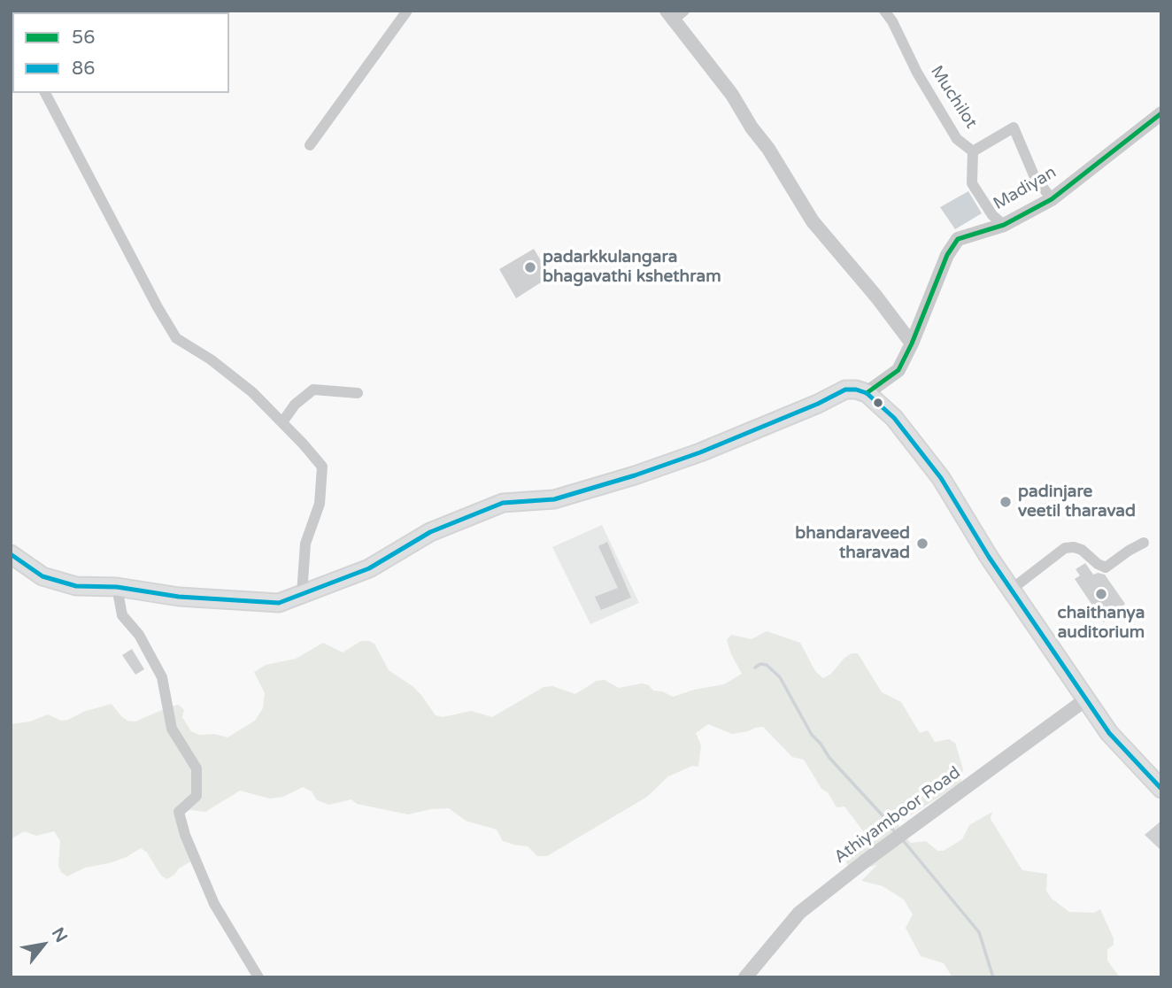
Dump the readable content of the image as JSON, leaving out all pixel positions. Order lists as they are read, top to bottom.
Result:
{
  "streets": {
    "street": ["Muchilot", "Madiyan", "Athiyamboor Road"]
  },
  "crossings": [
    ["Muchilot", "Madiyan"]
  ],
  "places": [
    "padarkkulangara bhagavathi kshethram",
    "padinjare veetil tharavad",
    "bhandaraveed tharavad",
    "chaithanya auditorium"
  ],
  "lines": ["transit line 56", "transit line 86"],
  "legend": ["56", "86"],
  "north": "top right"
}
